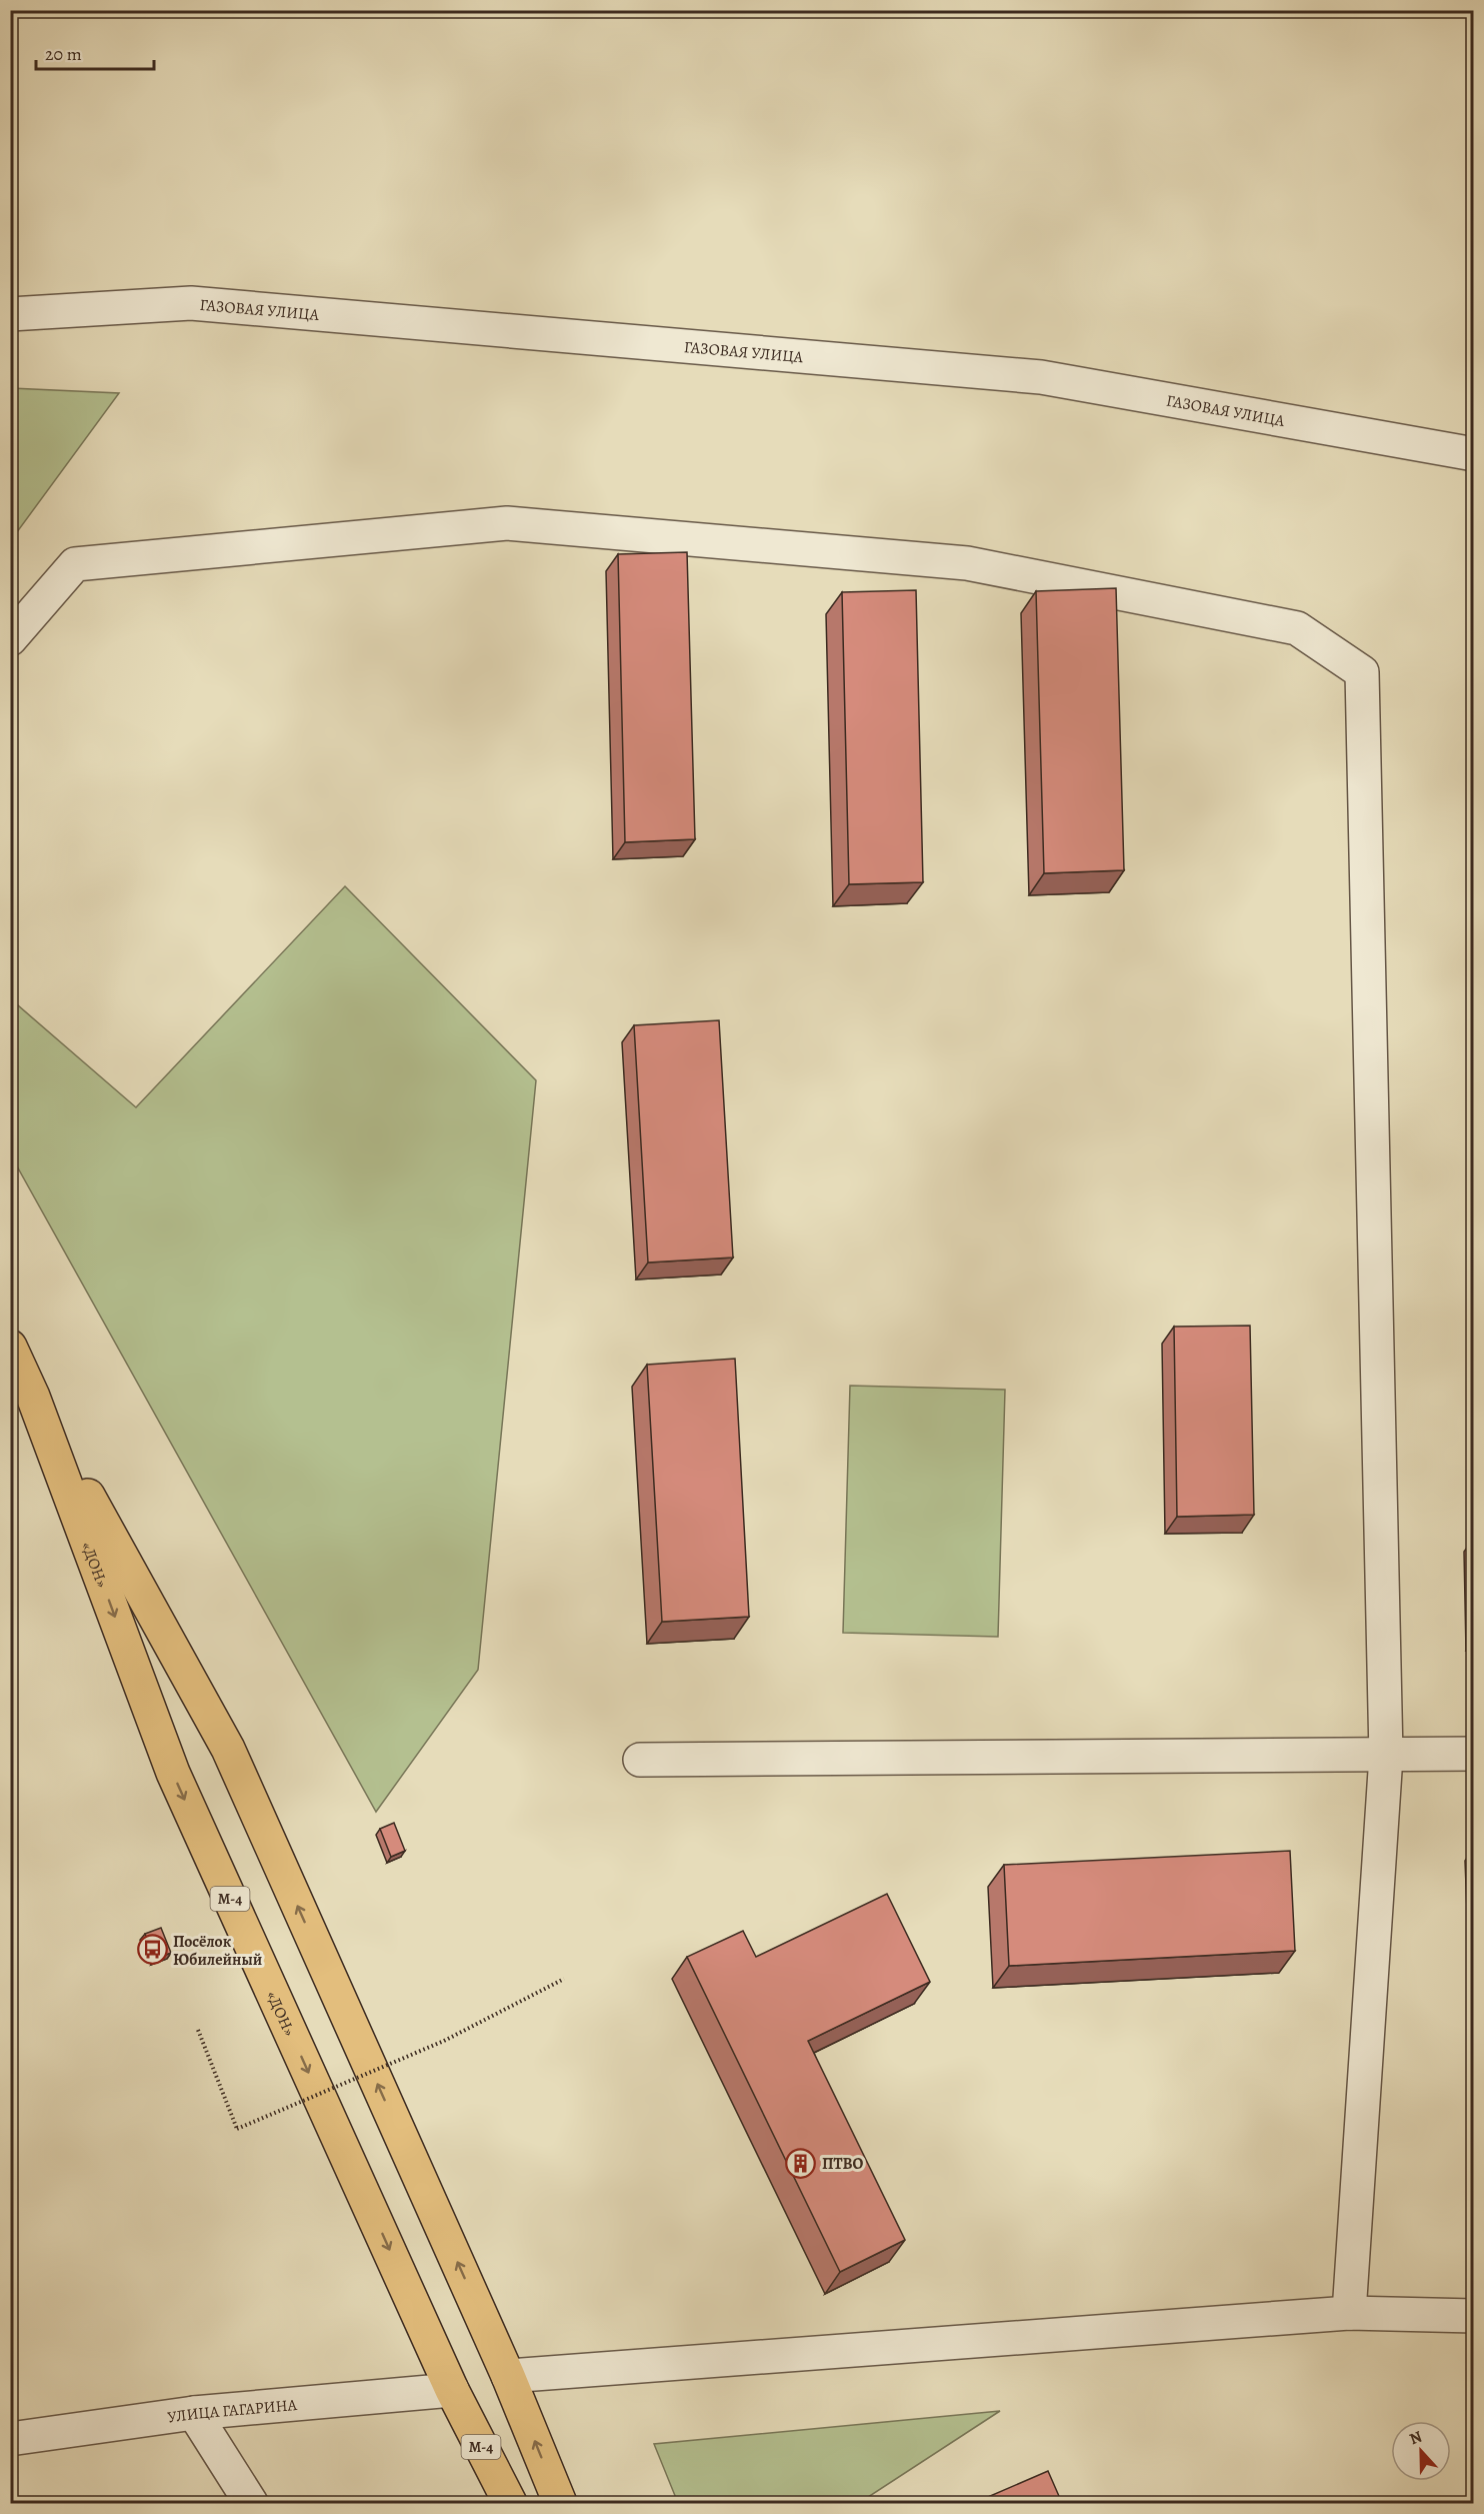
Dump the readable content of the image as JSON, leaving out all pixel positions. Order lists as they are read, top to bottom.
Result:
{
  "streets": {
    "main road": ["«ДОН»", "М-4"],
    "street": ["ГАЗОВАЯ УЛИЦА", "УЛИЦА ГАГАРИНА"]
  },
  "crossings": [
    ["«ДОН»", "УЛИЦА ГАГАРИНА"]
  ],
  "places": {
    "bus stop": ["Посёлок Юбилейный"],
    "building": ["ПТВО"]
  },
  "scale_bar": "20 m",
  "north": "top"
}
